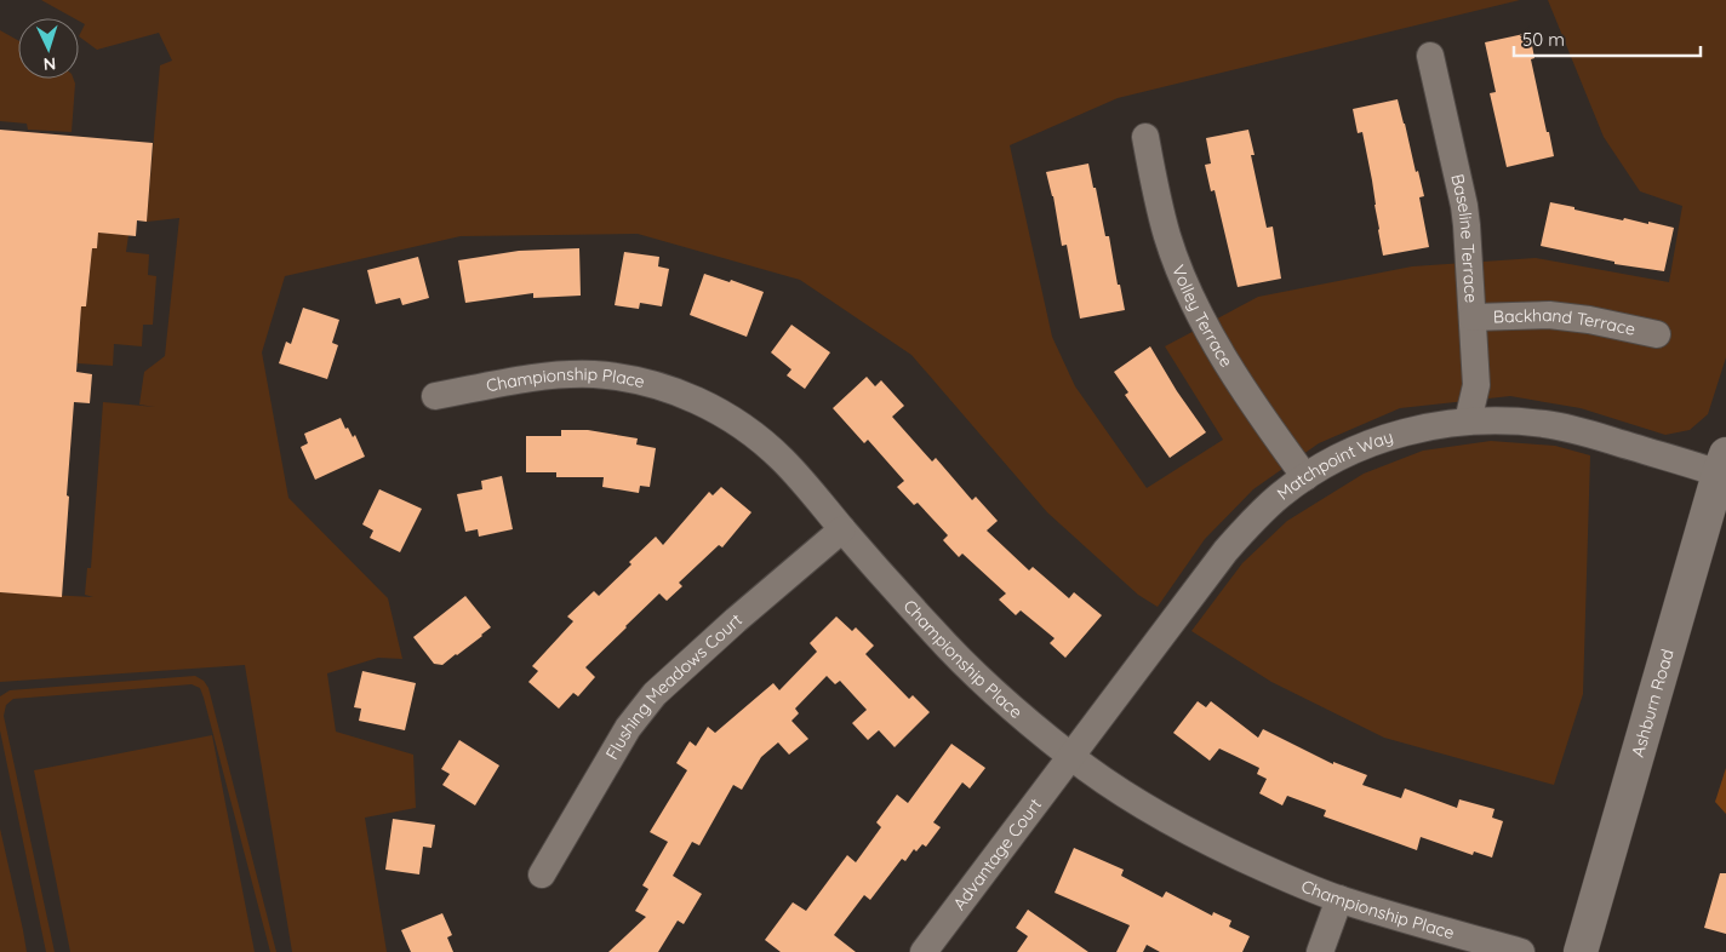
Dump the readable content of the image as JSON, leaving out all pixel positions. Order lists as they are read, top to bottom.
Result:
{
  "streets": {
    "street": [
      "Baseline Terrace",
      "Volley Terrace",
      "Backhand Terrace",
      "Championship Place",
      "Matchpoint Way",
      "Flushing Meadows Court",
      "Ashburn Road",
      "Advantage Court"
    ]
  },
  "crossings": [
    ["Baseline Terrace", "Backhand Terrace"],
    ["Baseline Terrace", "Matchpoint Way"],
    ["Volley Terrace", "Matchpoint Way"],
    ["Championship Place", "Matchpoint Way"],
    ["Championship Place", "Flushing Meadows Court"],
    ["Championship Place", "Advantage Court"],
    ["Matchpoint Way", "Ashburn Road"],
    ["Matchpoint Way", "Advantage Court"]
  ],
  "scale_bar": "50 m",
  "north": "bottom"
}
